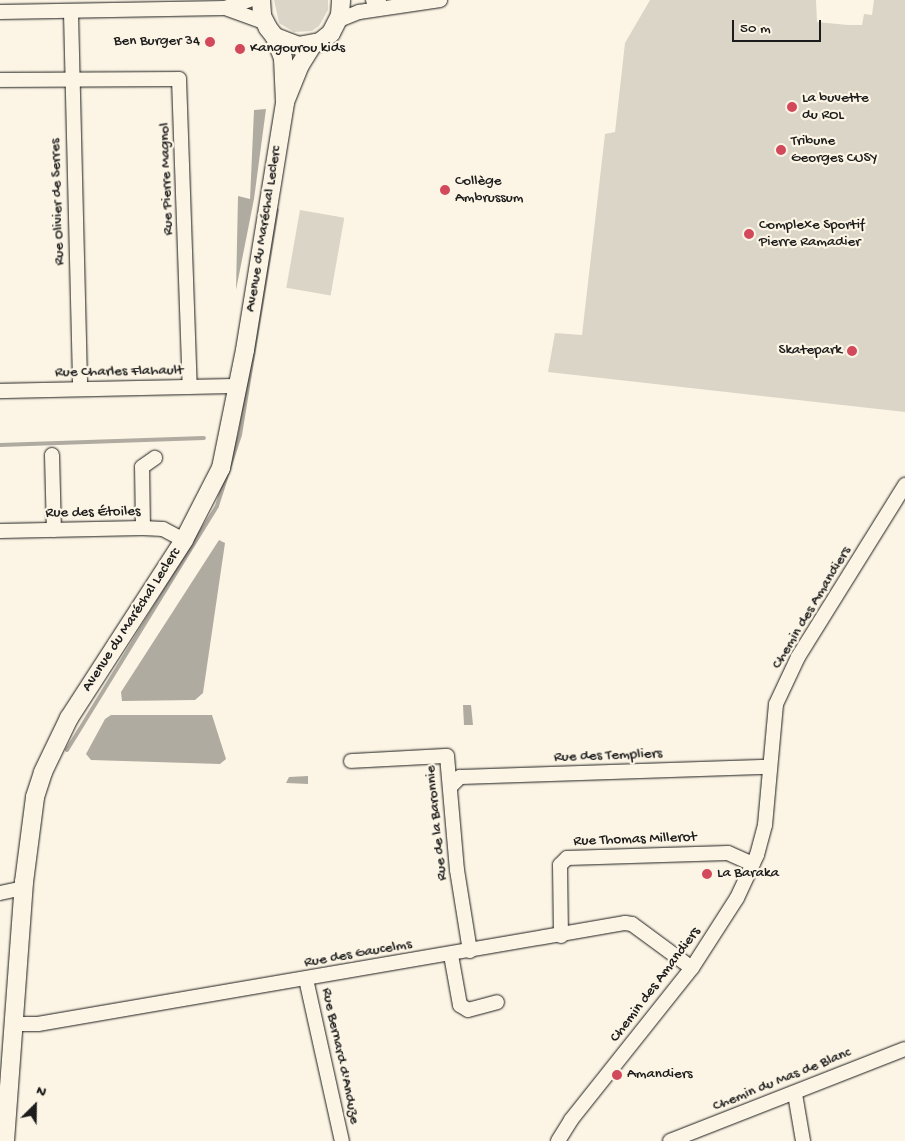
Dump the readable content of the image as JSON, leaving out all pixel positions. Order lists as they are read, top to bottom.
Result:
{
  "streets": {
    "main road": ["Avenue du Maréchal Leclerc"],
    "street": [
      "Rue Pierre Magnol",
      "Rue Olivier de Serres",
      "Rue Charles Flahault",
      "Rue des Étoiles",
      "Chemin des Amandiers",
      "Rue des Templiers",
      "Rue de la Baronnie",
      "Rue Thomas Millerot",
      "Rue des Gaucelms",
      "Rue Bernard d'Anduze",
      "Chemin du Mas de Blanc"
    ]
  },
  "crossings": [
    ["Rue Pierre Magnol", "Rue Olivier de Serres"],
    ["Rue Pierre Magnol", "Rue Charles Flahault"],
    ["Rue Olivier de Serres", "Rue Charles Flahault"],
    ["Avenue du Maréchal Leclerc", "Rue Charles Flahault"],
    ["Avenue du Maréchal Leclerc", "Rue des Étoiles"],
    ["Avenue du Maréchal Leclerc", "Rue des Gaucelms"],
    ["Chemin des Amandiers", "Rue des Templiers"],
    ["Chemin des Amandiers", "Rue Thomas Millerot"],
    ["Chemin des Amandiers", "Rue des Gaucelms"],
    ["Rue des Templiers", "Rue de la Baronnie"],
    ["Rue de la Baronnie", "Rue des Gaucelms"],
    ["Rue Thomas Millerot", "Rue des Gaucelms"],
    ["Rue des Gaucelms", "Rue Bernard d'Anduze"]
  ],
  "places": [
    "Ben Burger 34",
    "Kangourou kids",
    "La buvette du ROL",
    "Tribune Georges CUSY",
    "Collège Ambrussum",
    "Complexe Sportif Pierre Ramadier",
    "Skatepark",
    "La Baraka",
    "Amandiers"
  ],
  "scale_bar": "50 m",
  "north": "top right"
}
